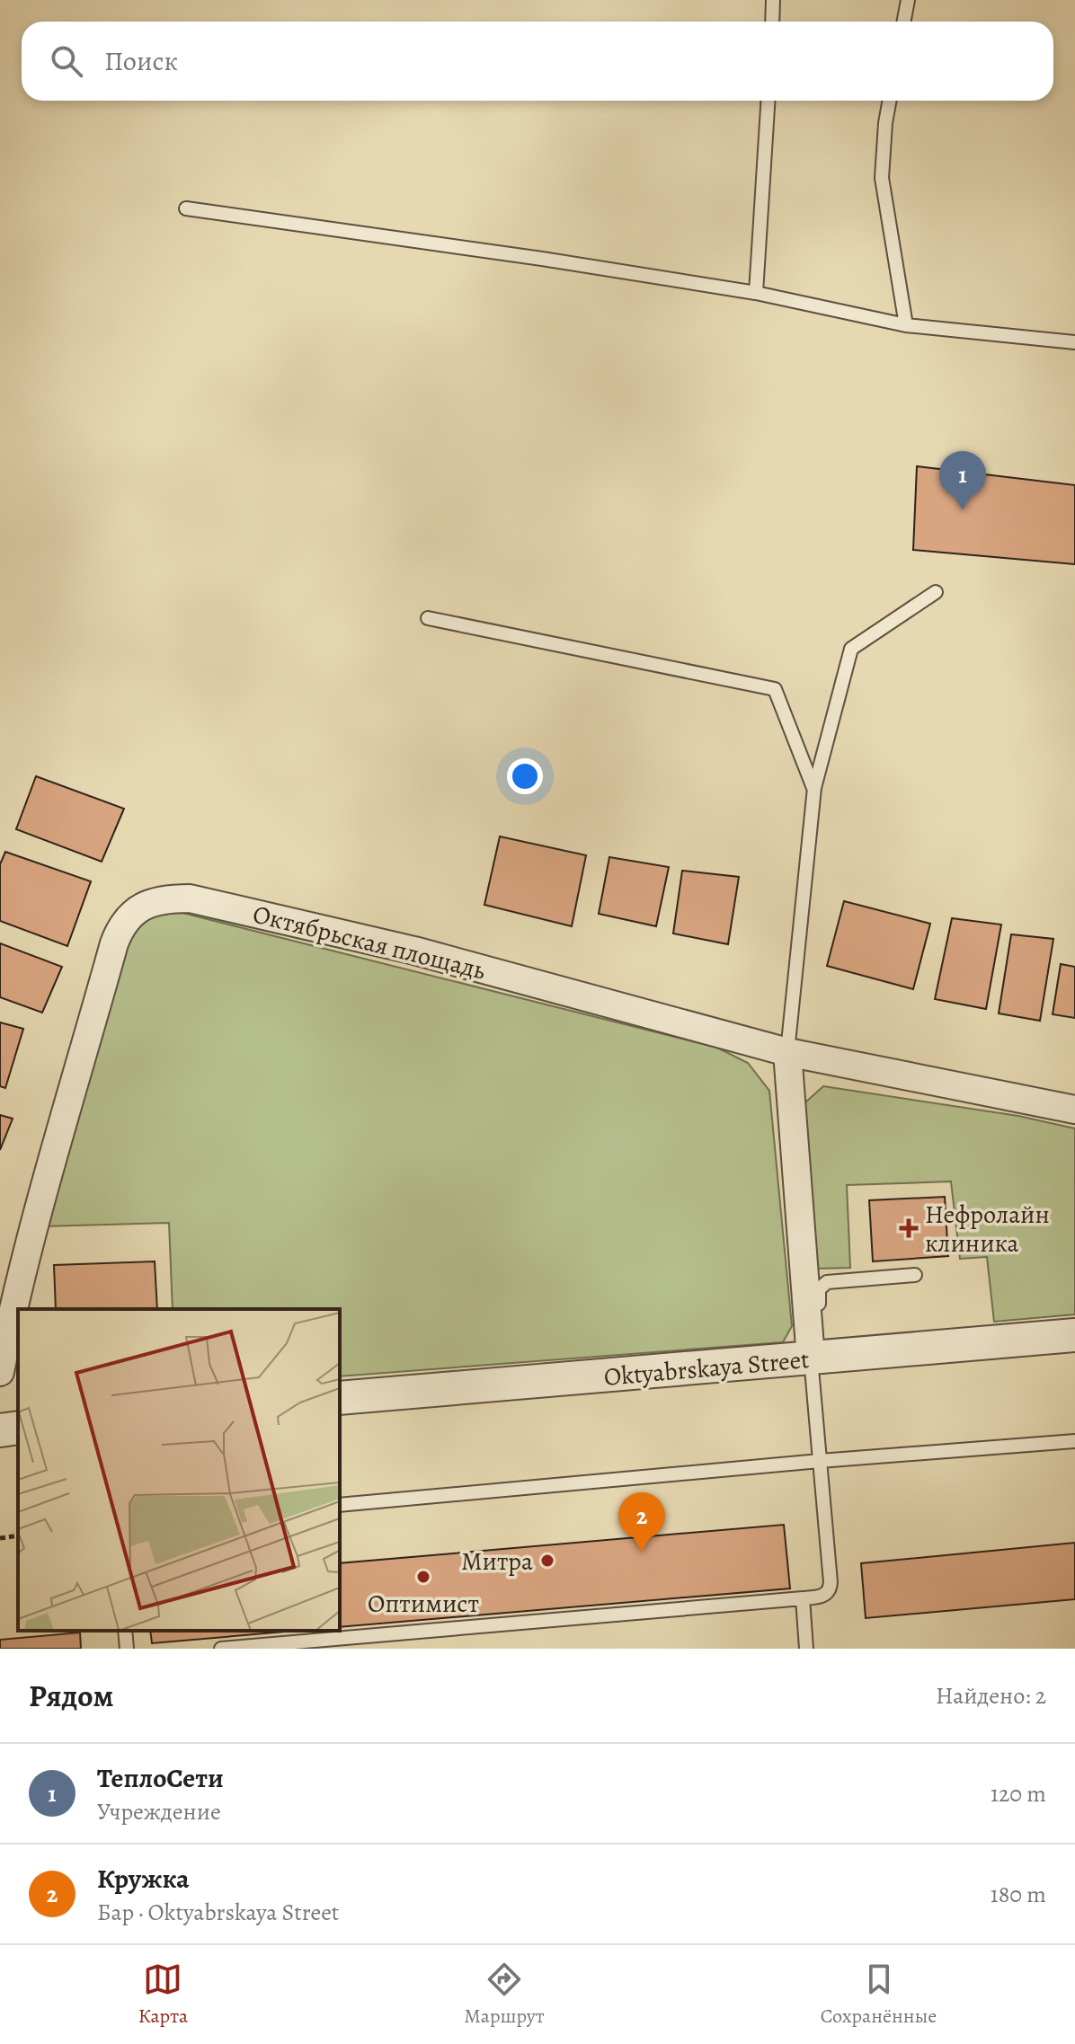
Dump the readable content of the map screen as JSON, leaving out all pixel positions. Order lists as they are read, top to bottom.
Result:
{
  "streets": {
    "street": ["Октябрьская площадь", "Oktyabrskaya Street"]
  },
  "places": {
    "health": ["Нефролайн клиника"],
    "other": ["Митра", "Оптимист"]
  },
  "page": {
    "search": "Поиск",
    "pins": ["1", "2"],
    "heading": ["Рядом", "Найдено: 2"],
    "list": [
      {
        "mark": "1",
        "name": "ТеплоСети",
        "note": "Учреждение",
        "value": "120 m"
      },
      {
        "mark": "2",
        "name": "Кружка",
        "note": "Бар · Oktyabrskaya Street",
        "value": "180 m"
      }
    ],
    "nav": ["Карта", "Маршрут", "Сохранённые"]
  }
}
